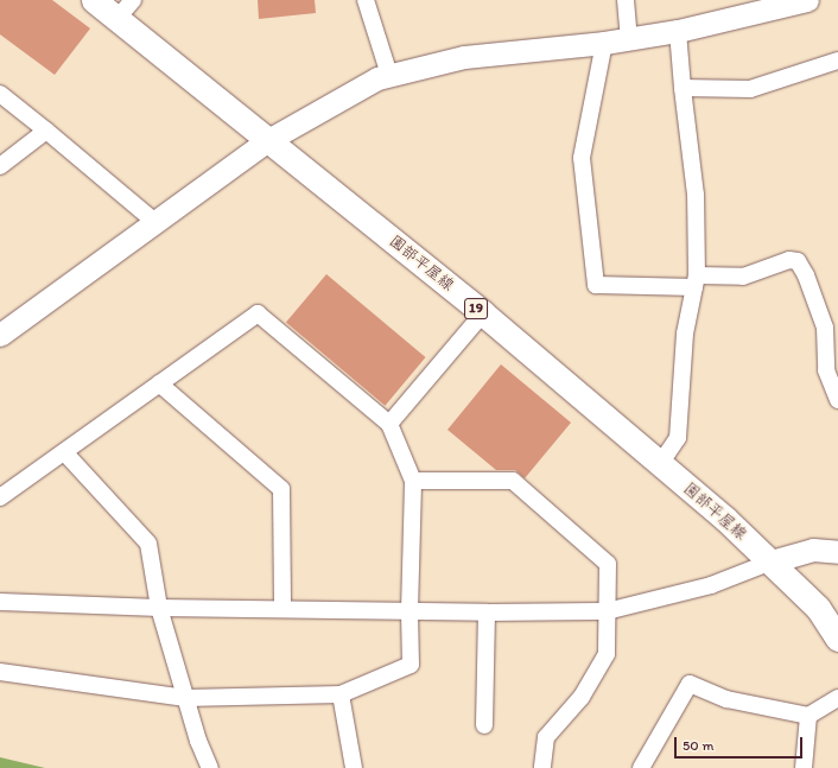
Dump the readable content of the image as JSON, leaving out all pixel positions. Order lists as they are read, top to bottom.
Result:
{
  "streets": {
    "main road": ["園部平屋線", "19"]
  },
  "scale_bar": "50 m"
}
